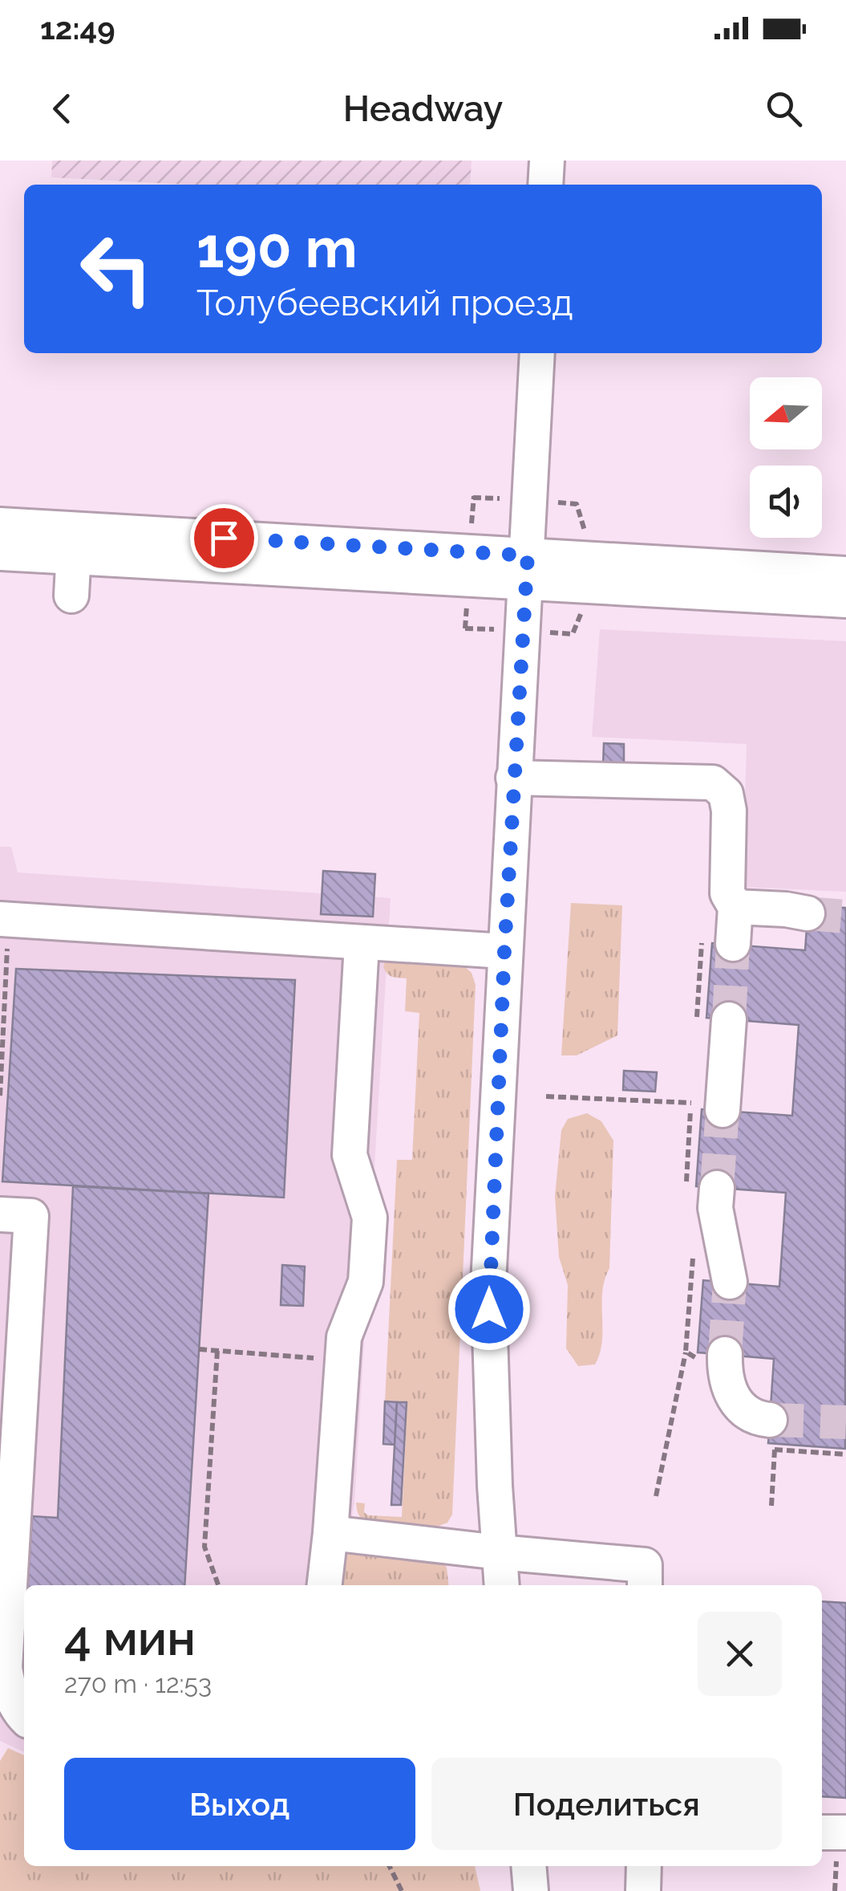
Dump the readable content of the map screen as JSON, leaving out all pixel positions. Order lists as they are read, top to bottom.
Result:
{
  "north": "left",
  "page": {
    "status": "12:49",
    "header": "Headway",
    "turn": ["190 m", "Толубеевский проезд"],
    "heading": ["4 мин", "270 m · 12:53"],
    "buttons": ["Выход", "Поделиться"]
  }
}
